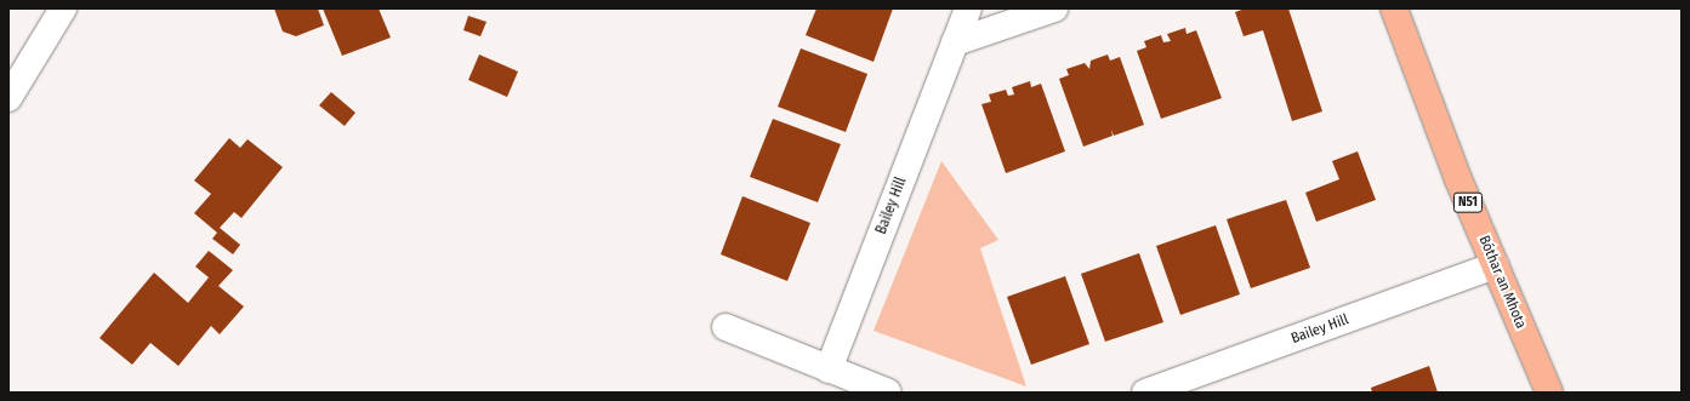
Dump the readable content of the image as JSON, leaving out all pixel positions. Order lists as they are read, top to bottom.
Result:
{
  "streets": {
    "main road": ["N51", "Bóthar an Mhota"],
    "street": ["Bailey Hill"]
  },
  "crossings": [
    ["Bailey Hill", "Bóthar an Mhota"]
  ]
}
